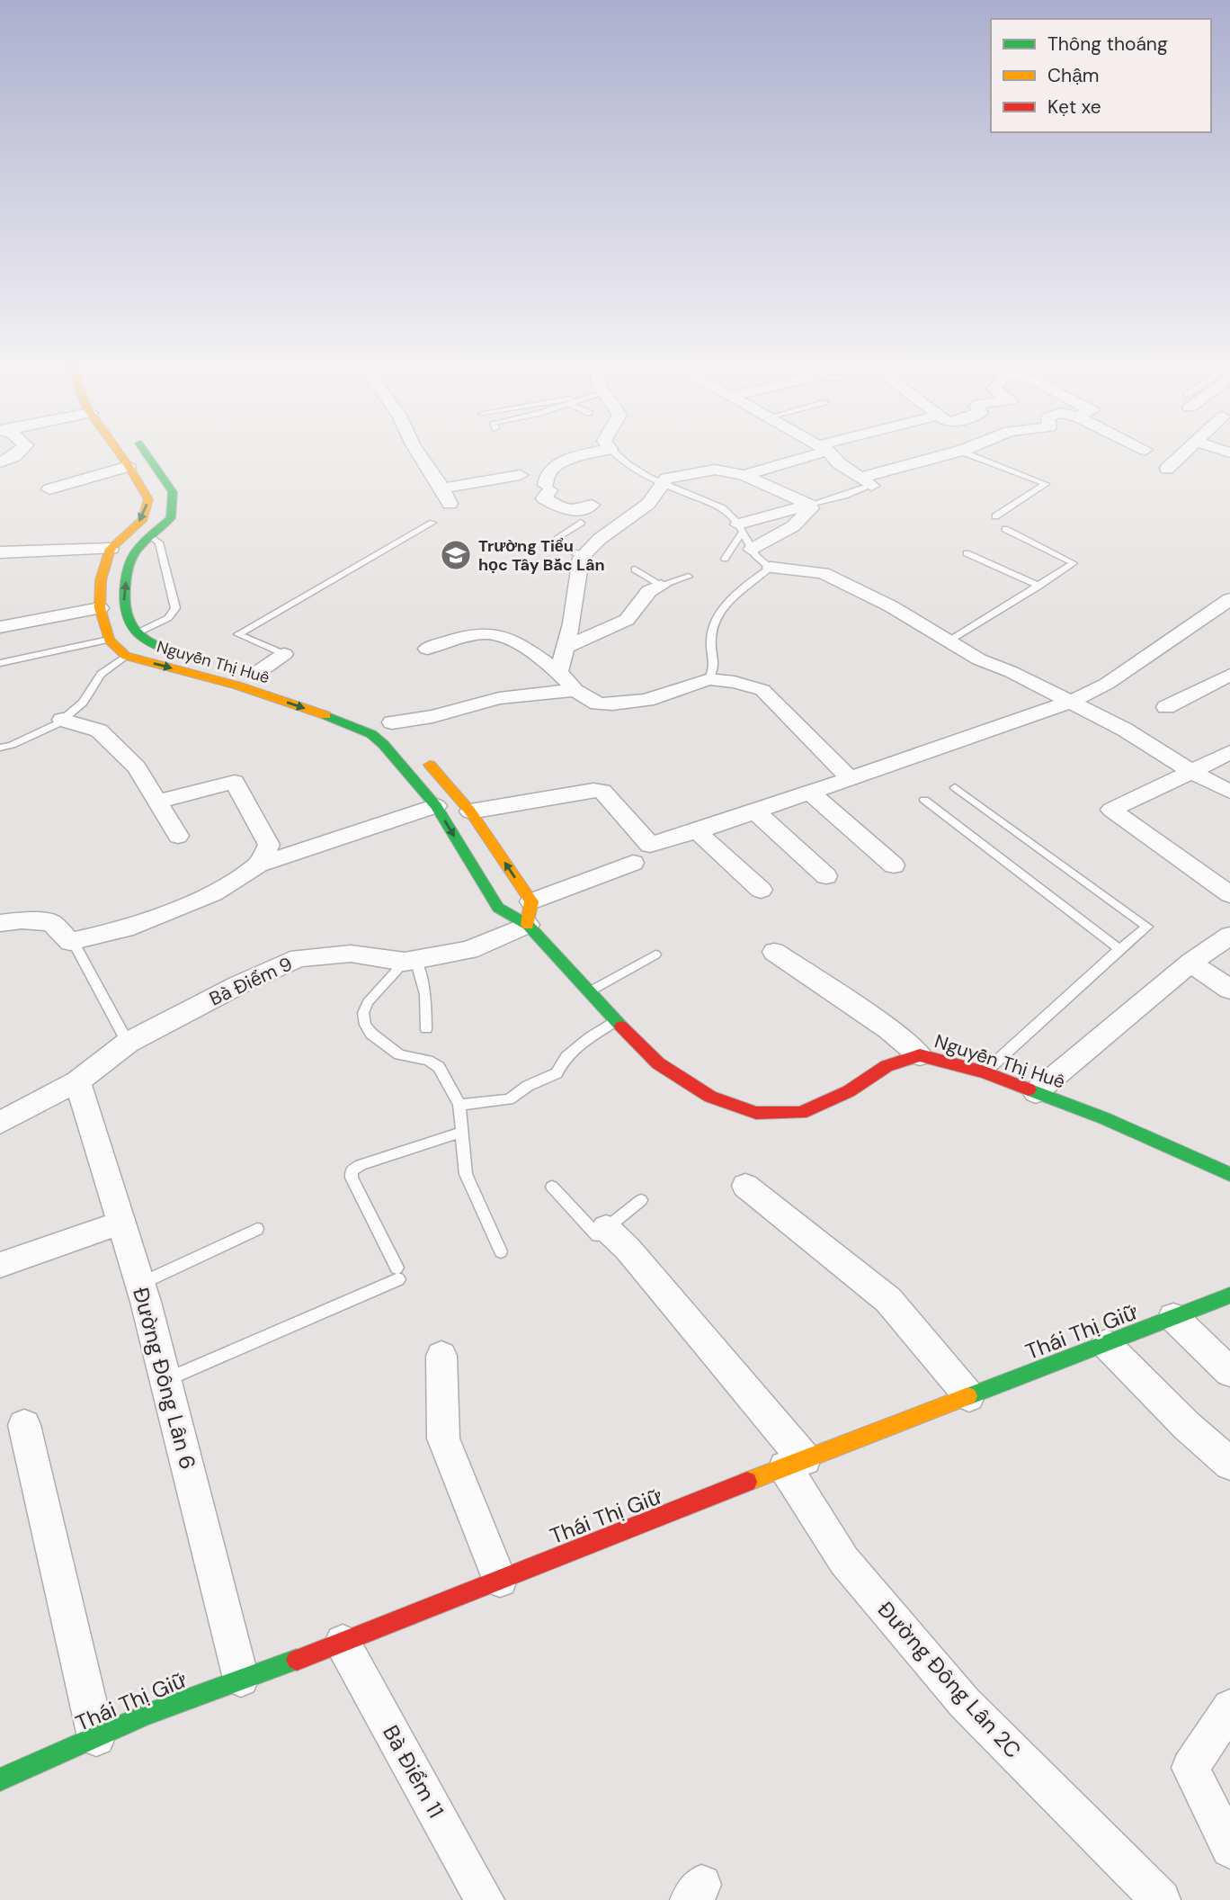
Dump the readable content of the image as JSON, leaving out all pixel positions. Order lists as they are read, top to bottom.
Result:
{
  "streets": {
    "street": [
      "Nguyễn Thị Huê",
      "Bà Điểm 9",
      "Thái Thị Giữ",
      "Đường Đông Lân 6",
      "Đường Đông Lân 2C",
      "Bà Điểm 11"
    ]
  },
  "crossings": [
    ["Nguyễn Thị Huê", "Bà Điểm 9"],
    ["Bà Điểm 9", "Đường Đông Lân 6"],
    ["Thái Thị Giữ", "Đường Đông Lân 6"],
    ["Thái Thị Giữ", "Đường Đông Lân 2C"],
    ["Thái Thị Giữ", "Bà Điểm 11"]
  ],
  "places": {
    "school or university": ["Trường Tiểu học Tây Bắc Lân"]
  },
  "legend": ["Thông thoáng", "Chậm", "Kẹt xe"]
}
